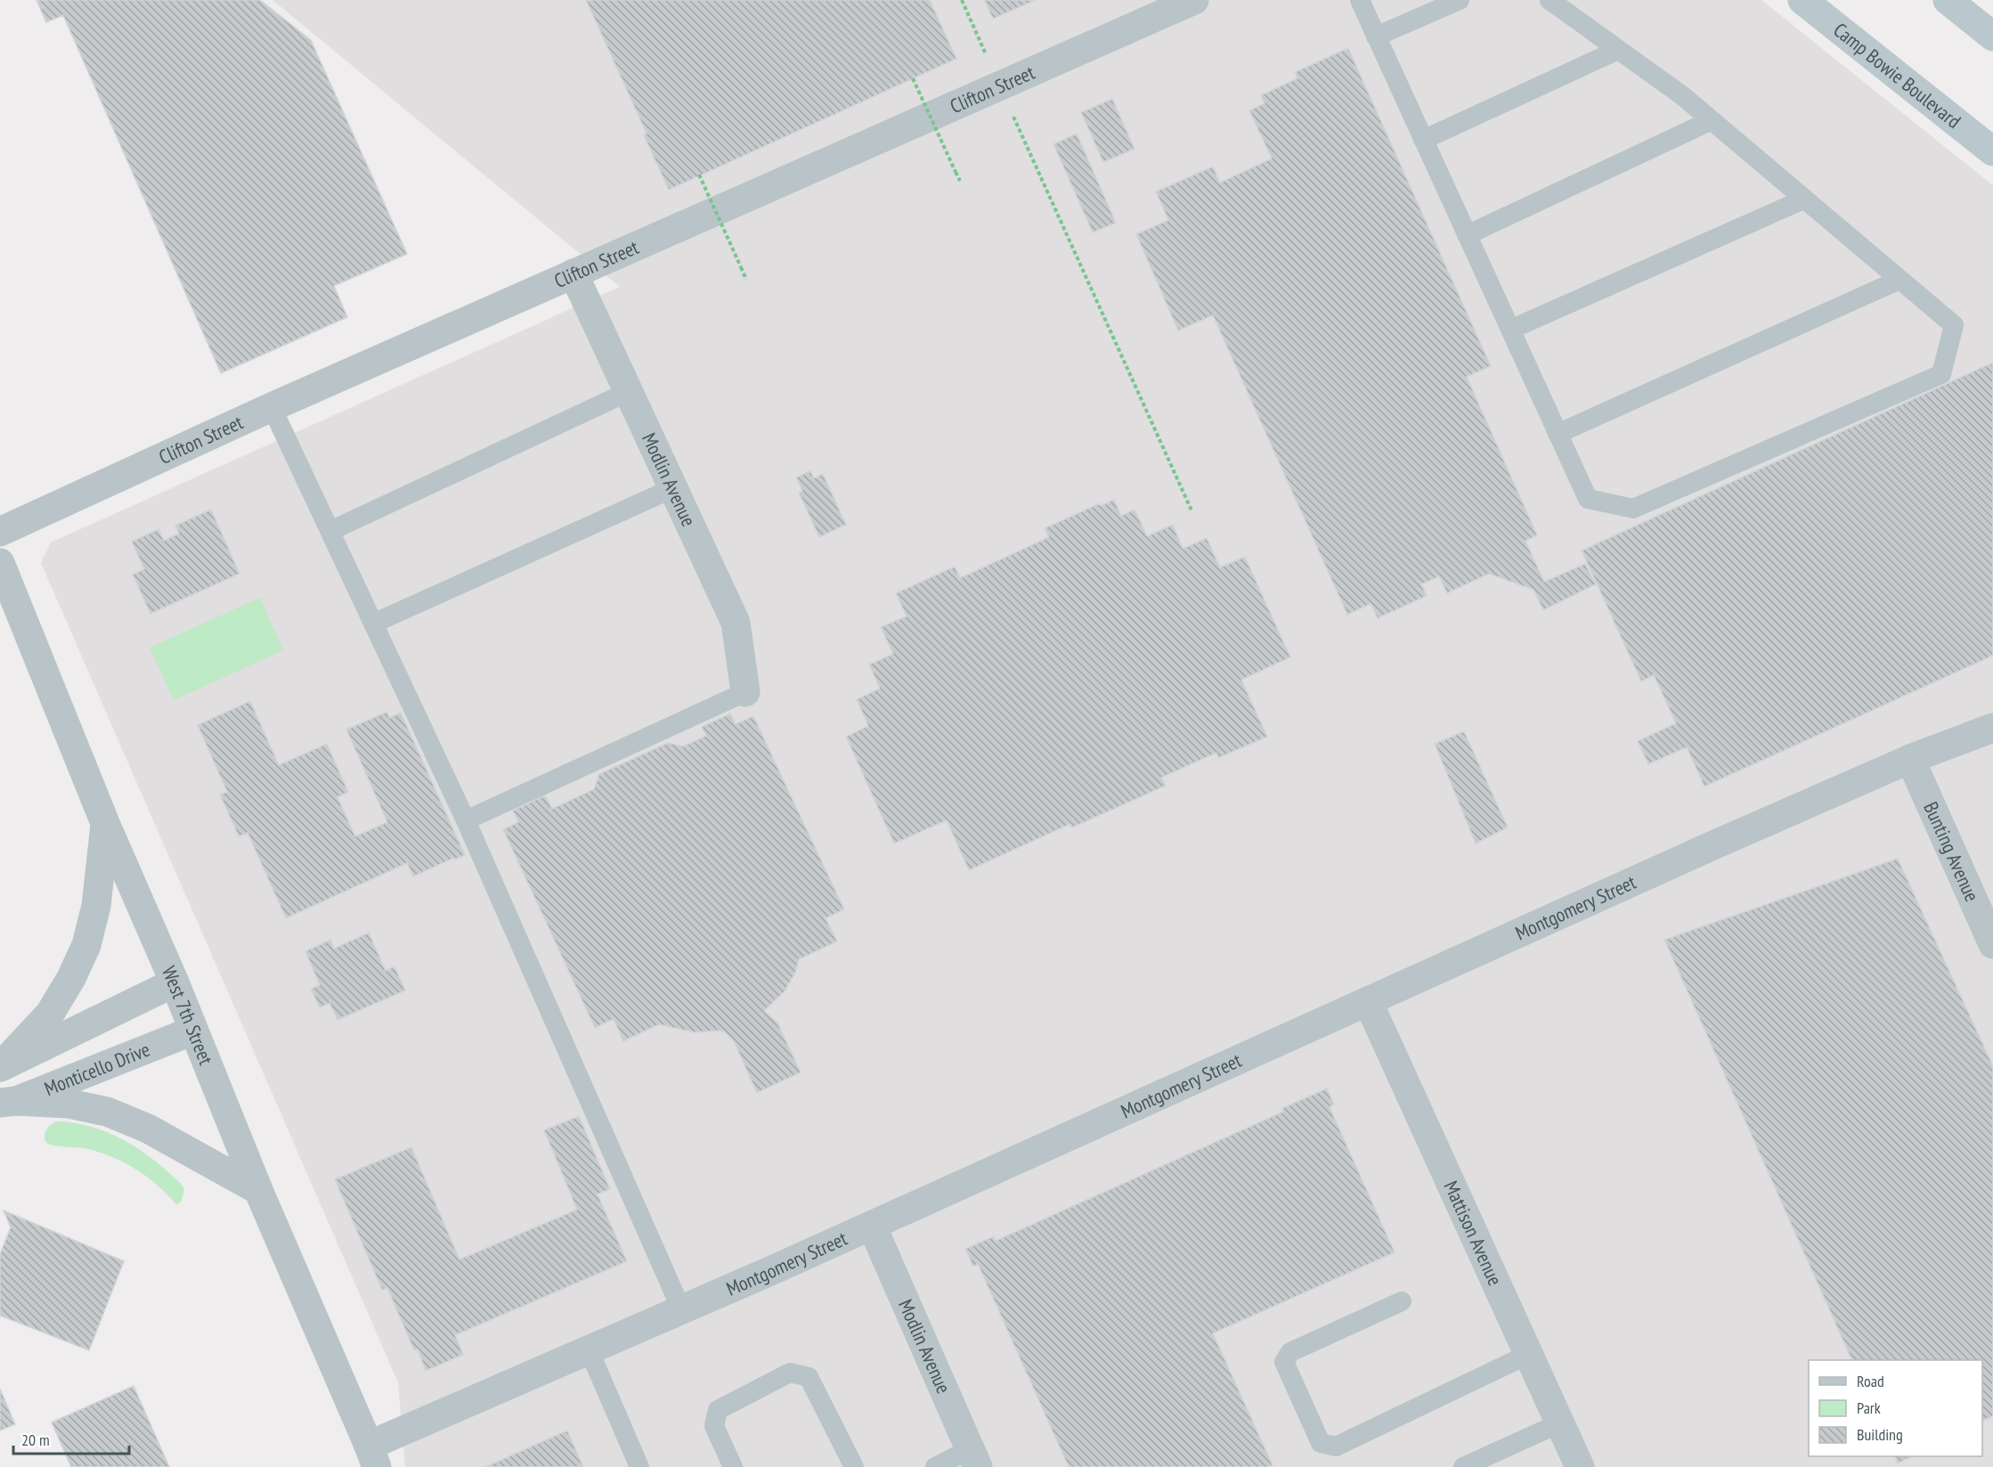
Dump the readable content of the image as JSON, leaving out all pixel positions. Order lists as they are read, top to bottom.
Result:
{
  "streets": {
    "main road": ["Camp Bowie Boulevard"],
    "street": [
      "Clifton Street",
      "Modlin Avenue",
      "Bunting Avenue",
      "Montgomery Street",
      "West 7th Street",
      "Monticello Drive",
      "Mattison Avenue"
    ]
  },
  "crossings": [
    ["Clifton Street", "Modlin Avenue"],
    ["Modlin Avenue", "Montgomery Street"],
    ["Bunting Avenue", "Montgomery Street"],
    ["Montgomery Street", "West 7th Street"],
    ["Montgomery Street", "Mattison Avenue"],
    ["West 7th Street", "Monticello Drive"]
  ],
  "legend": ["Road", "Park", "Building"],
  "scale_bar": "20 m"
}
